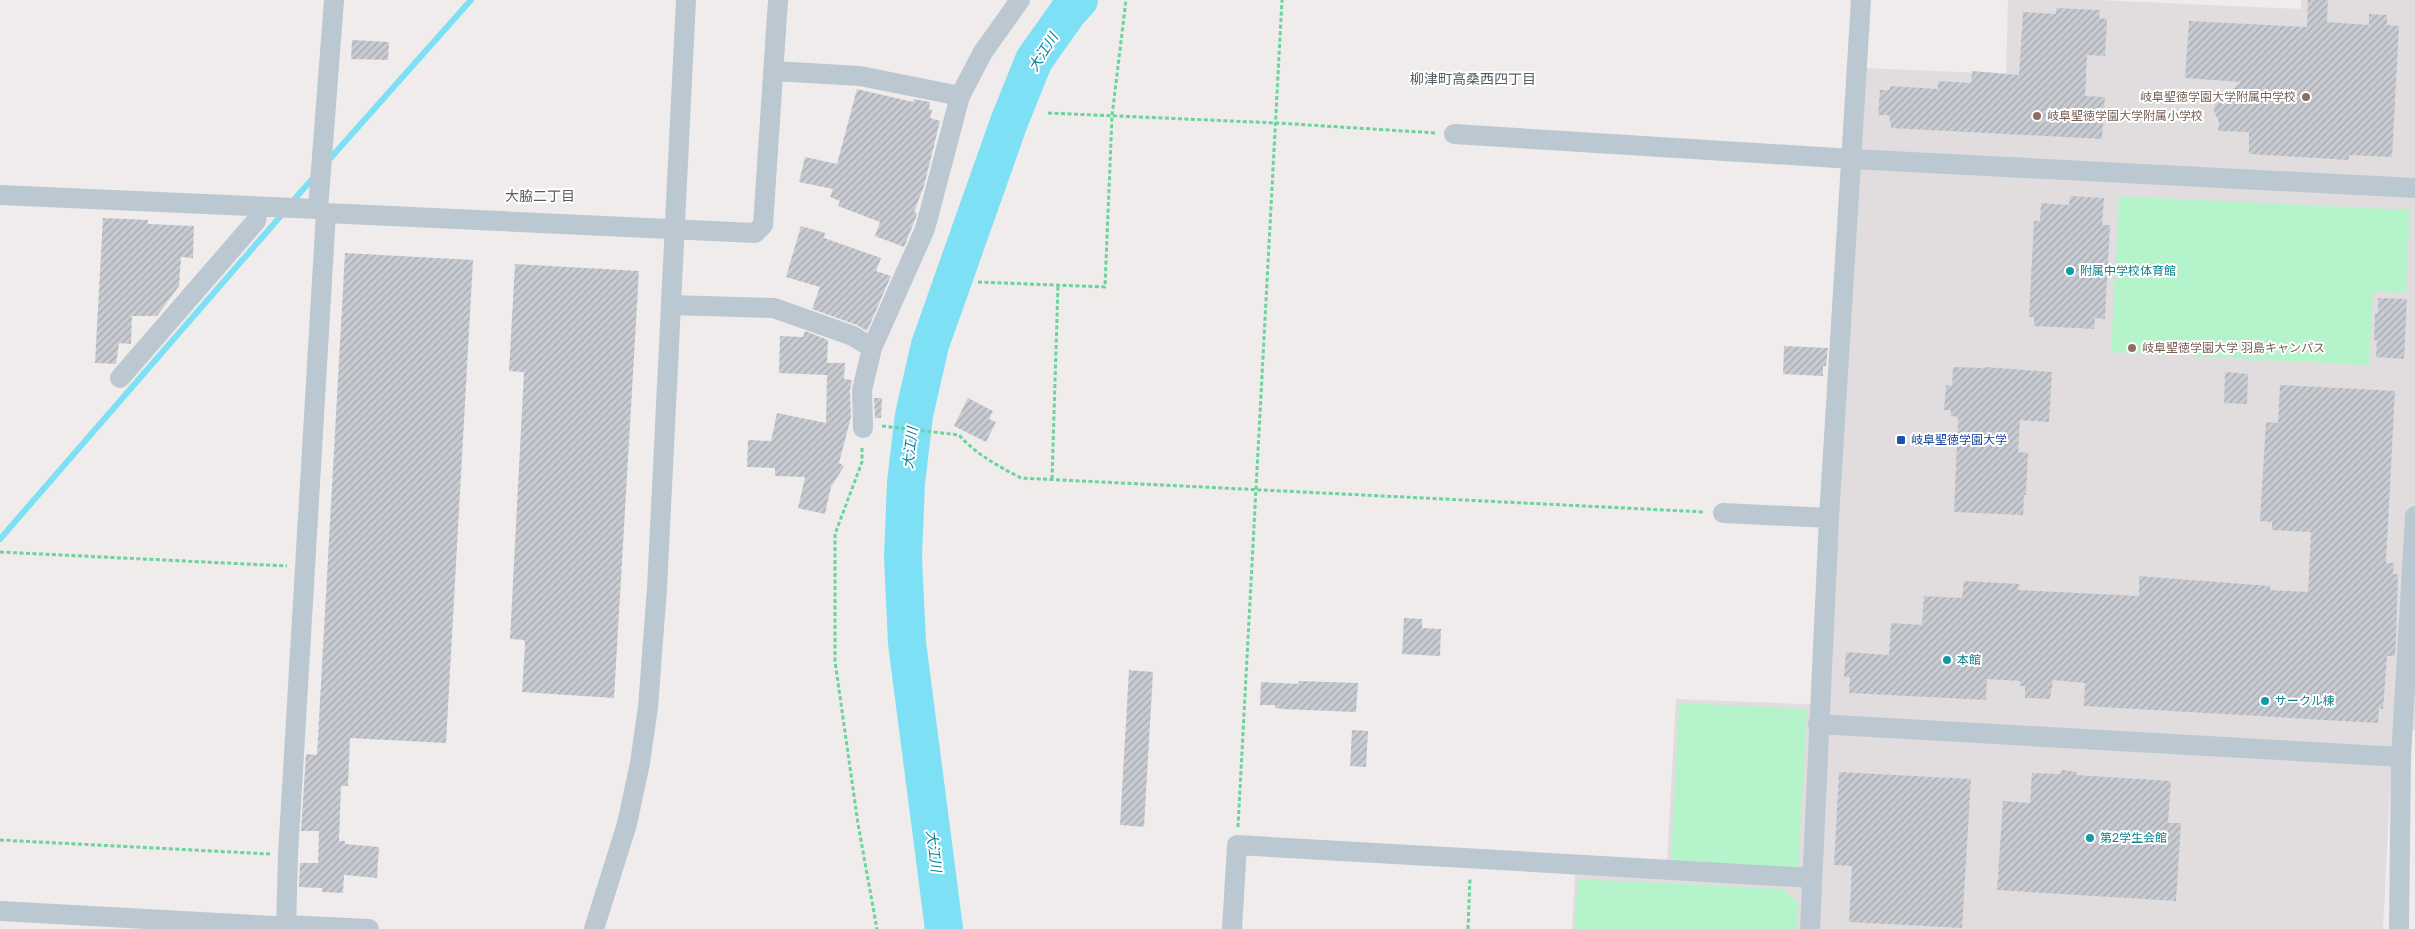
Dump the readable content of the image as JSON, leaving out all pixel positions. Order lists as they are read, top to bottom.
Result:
{
  "districts": ["柳津町高桑西四丁目", "大脇二丁目"],
  "water": ["大江川"],
  "places": {
    "other": [
      "岐阜聖徳学園大学附属中学校",
      "岐阜聖徳学園大学附属小学校",
      "附属中学校体育館",
      "岐阜聖徳学園大学 羽島キャンパス",
      "本館",
      "サークル棟",
      "第2学生会館"
    ],
    "transit": ["岐阜聖徳学園大学"]
  }
}
